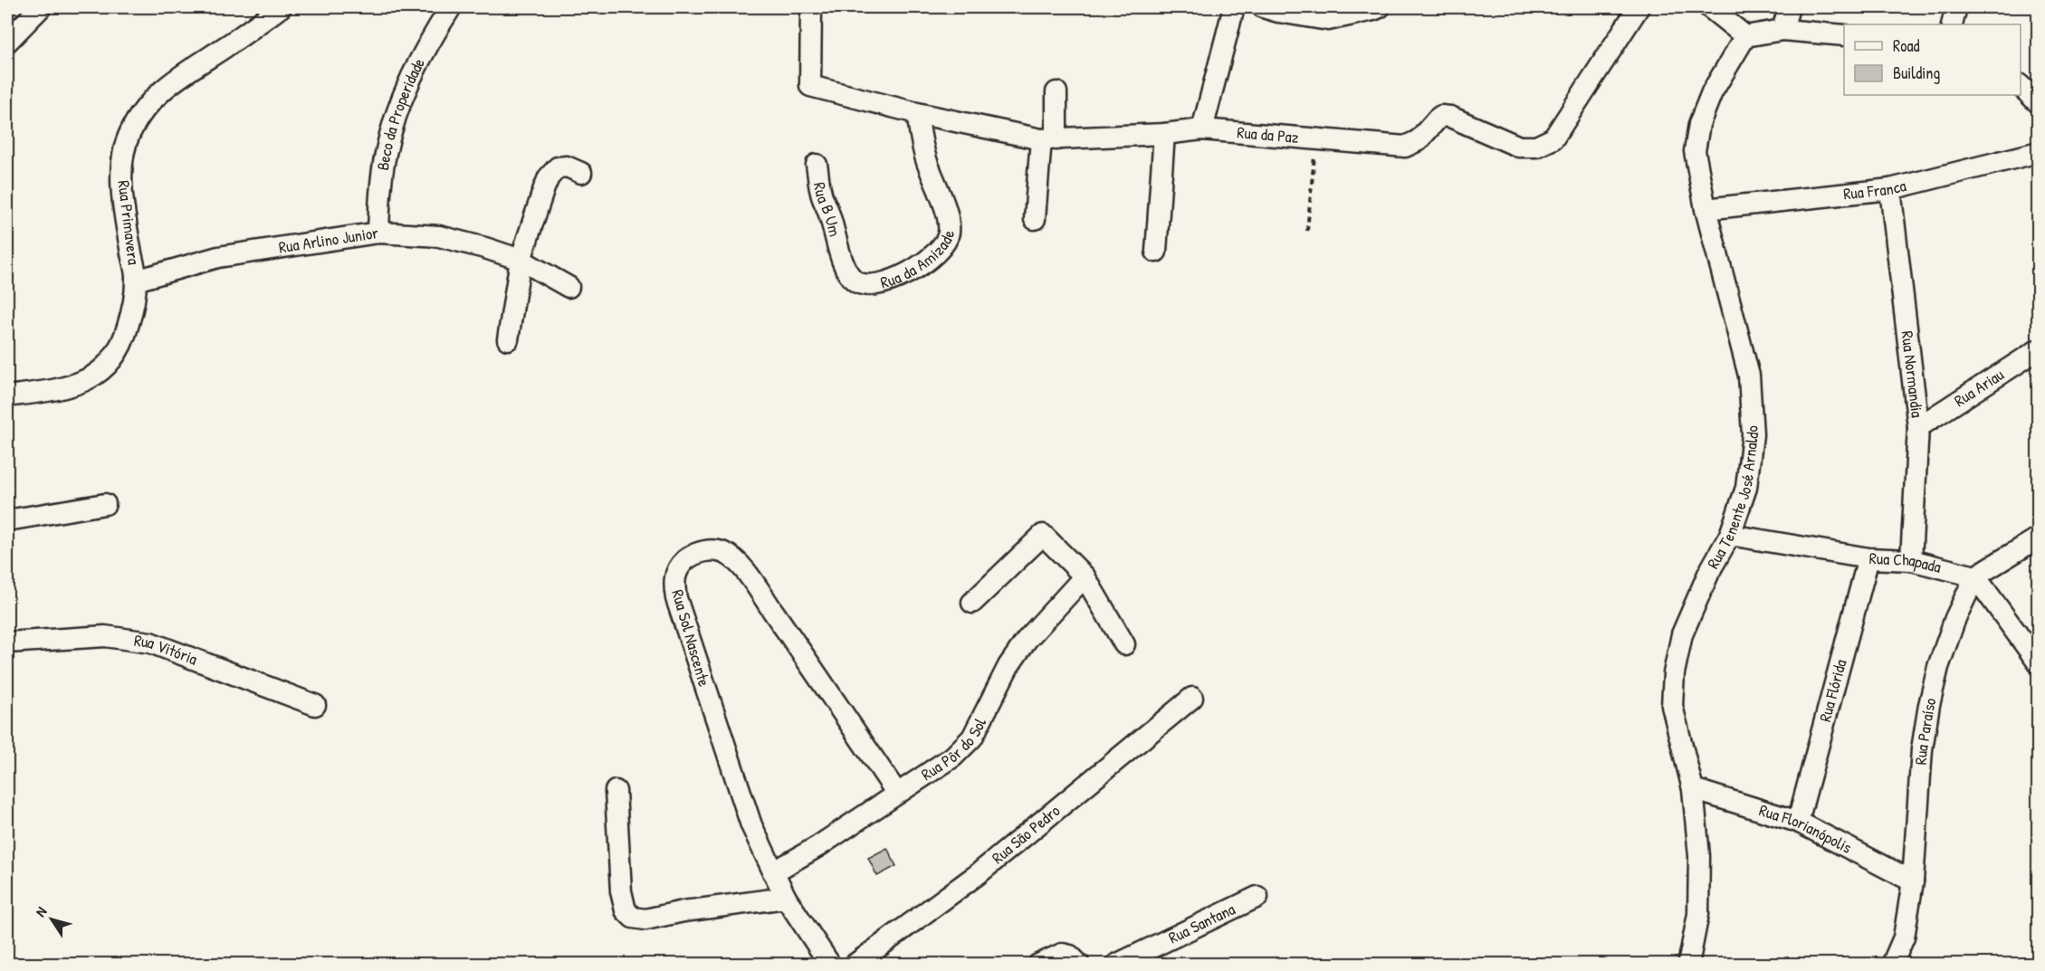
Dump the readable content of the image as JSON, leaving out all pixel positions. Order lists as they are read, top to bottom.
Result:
{
  "streets": {
    "street": [
      "Beco da Properidade",
      "Rua da Paz",
      "Rua Franca",
      "Rua B Um",
      "Rua Primavera",
      "Rua Arlino Junior",
      "Rua da Amizade",
      "Rua Normandia",
      "Rua Ariau",
      "Rua Tenente José Arnaldo",
      "Rua Chapada",
      "Rua Sol Nascente",
      "Rua Vitória",
      "Rua Flórida",
      "Rua Paraíso",
      "Rua Pôr do Sol",
      "Rua Florianópolis",
      "Rua São Pedro",
      "Rua Santana"
    ]
  },
  "crossings": [
    ["Beco da Properidade", "Rua Arlino Junior"],
    ["Rua da Paz", "Rua da Amizade"],
    ["Rua Franca", "Rua Normandia"],
    ["Rua Franca", "Rua Tenente José Arnaldo"],
    ["Rua B Um", "Rua da Amizade"],
    ["Rua Primavera", "Rua Arlino Junior"],
    ["Rua Normandia", "Rua Ariau"],
    ["Rua Normandia", "Rua Chapada"],
    ["Rua Tenente José Arnaldo", "Rua Chapada"],
    ["Rua Tenente José Arnaldo", "Rua Florianópolis"],
    ["Rua Chapada", "Rua Flórida"],
    ["Rua Chapada", "Rua Paraíso"],
    ["Rua Sol Nascente", "Rua Pôr do Sol"],
    ["Rua Flórida", "Rua Florianópolis"],
    ["Rua Paraíso", "Rua Florianópolis"]
  ],
  "legend": ["Road", "Building"],
  "north": "top left"
}
